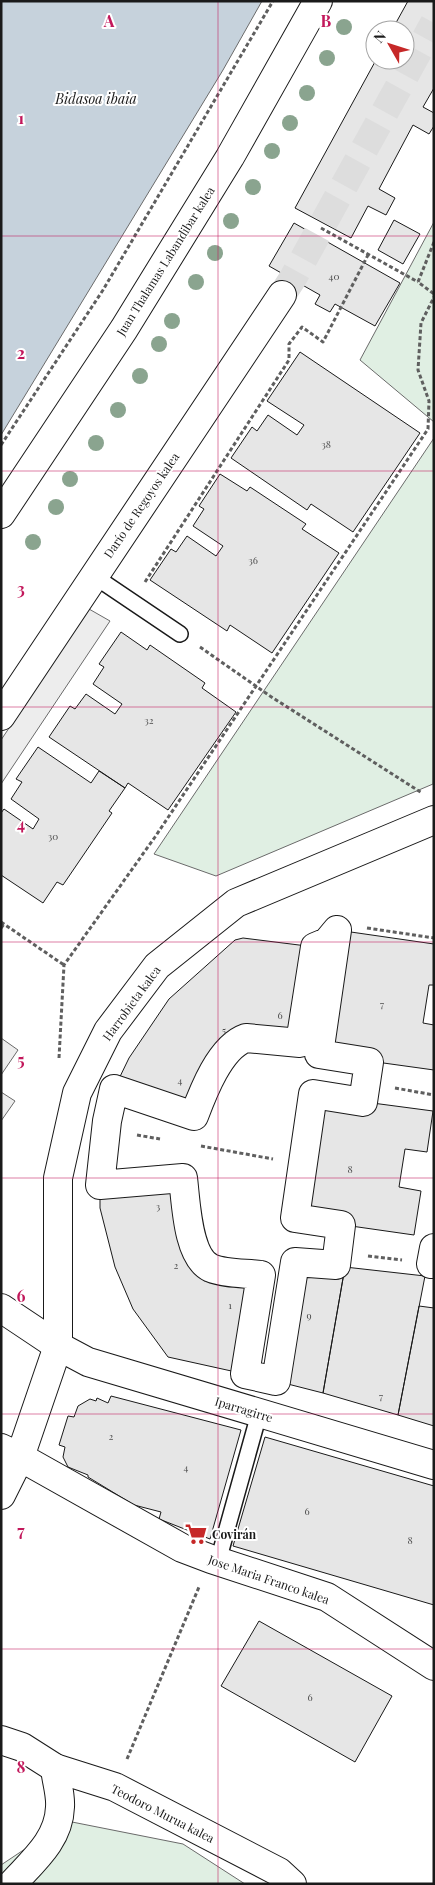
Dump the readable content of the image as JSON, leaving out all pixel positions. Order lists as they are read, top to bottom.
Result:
{
  "streets": {
    "street": [
      "Juan Thalamas Labandibar kalea",
      "Darío de Regoyos kalea",
      "Harrobieta kalea",
      "Iparragirre",
      "Jose Maria Franco kalea",
      "Teodoro Murua kalea"
    ]
  },
  "crossings": [
    ["Harrobieta kalea", "Iparragirre"]
  ],
  "water": ["Bidasoa ibaia"],
  "places": {
    "supermarket": ["Covirán"]
  },
  "house_numbers": [
    "40",
    "38",
    "36",
    "32",
    "30",
    "7",
    "6",
    "5",
    "4",
    "8",
    "3",
    "2",
    "1",
    "9",
    "7",
    "2",
    "4",
    "6",
    "8",
    "6"
  ],
  "north": "top left",
  "grid": {
    "columns": ["A", "B"],
    "rows": [
      "1",
      "2",
      "3",
      "4",
      "5",
      "6",
      "7",
      "8"
    ]
  }
}
